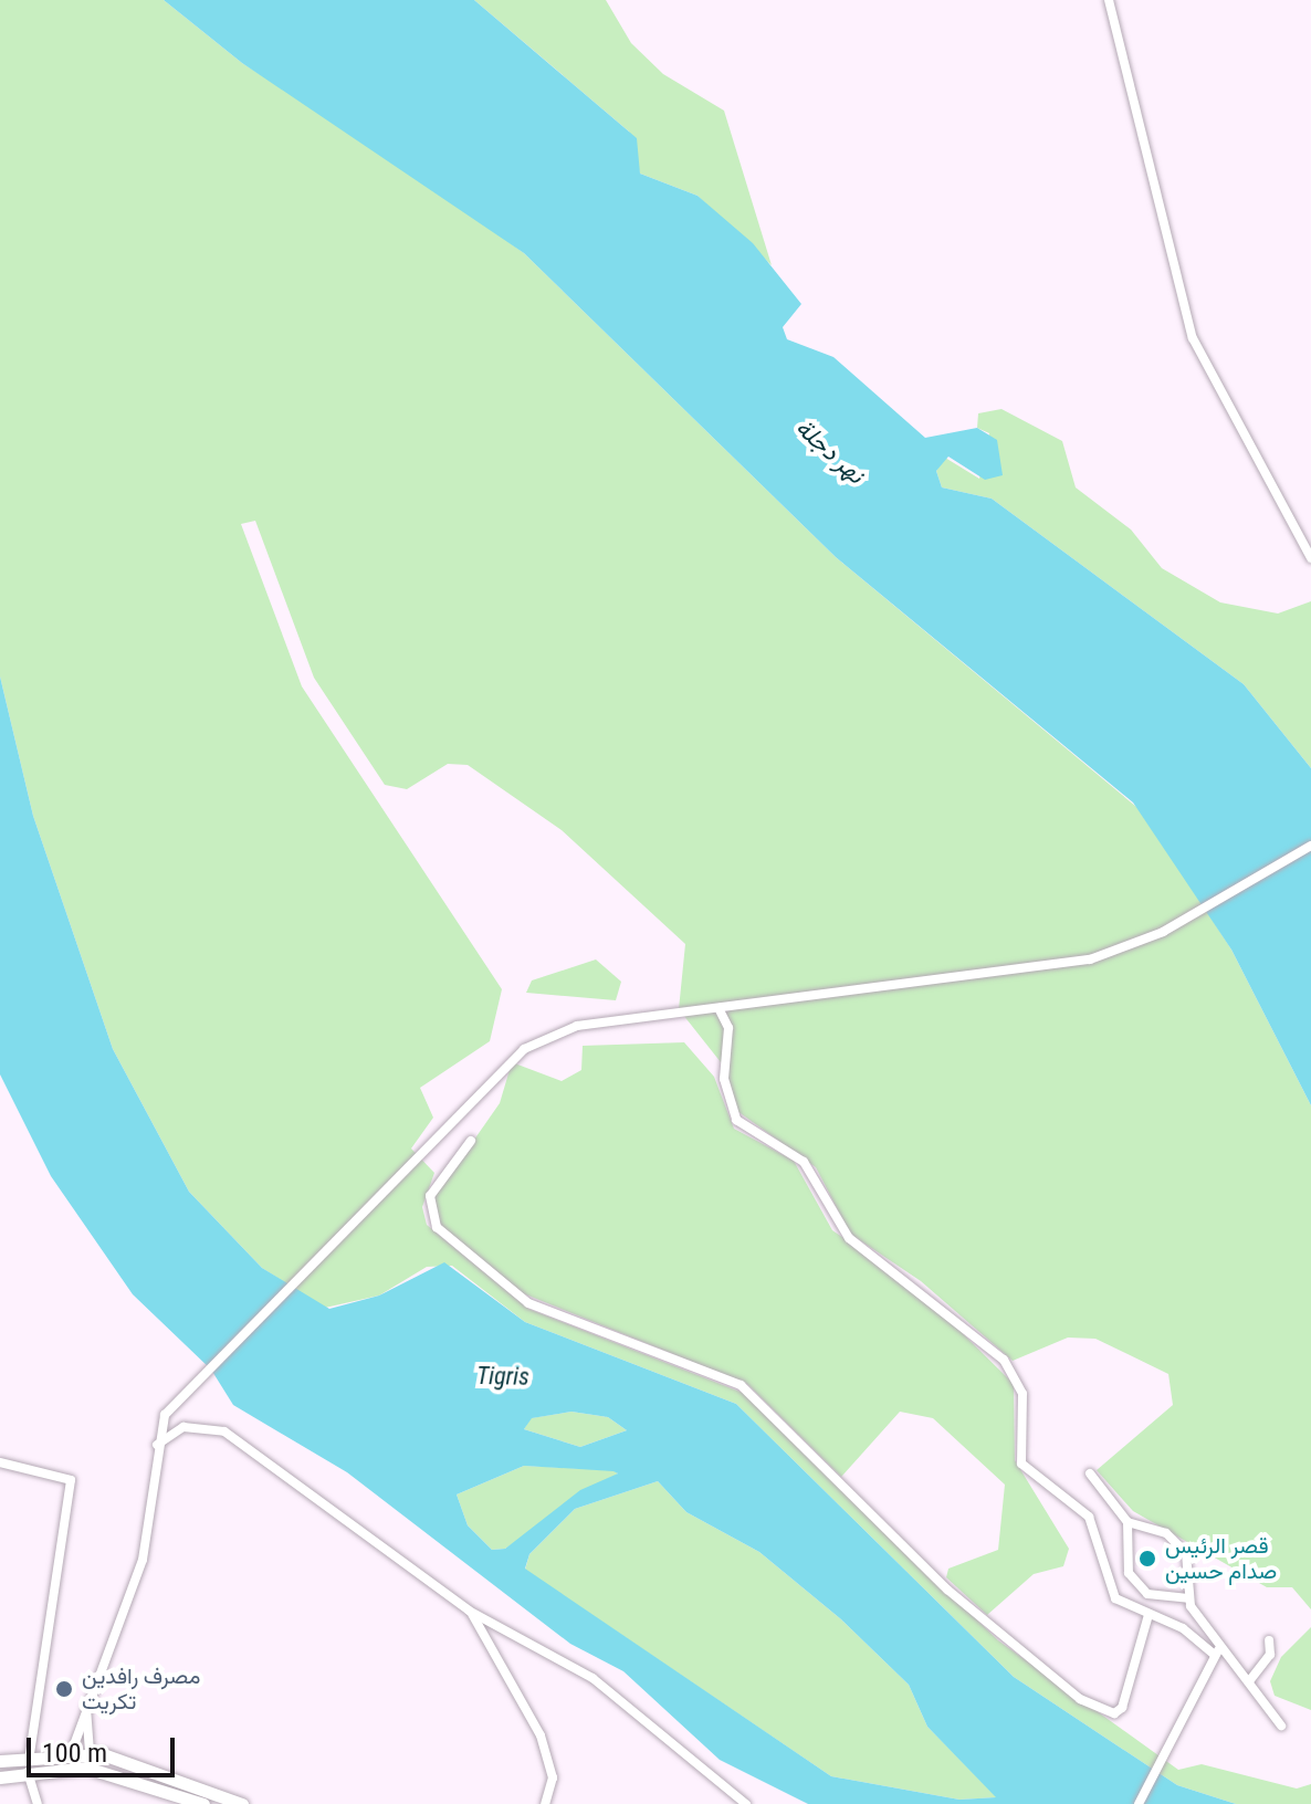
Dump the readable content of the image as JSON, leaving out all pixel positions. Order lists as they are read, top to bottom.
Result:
{
  "water": ["نهر دجلة", "Tigris"],
  "places": ["قصر الرئيس صدام حسين", "مصرف رافدين تكريت"],
  "scale_bar": "100 m"
}
